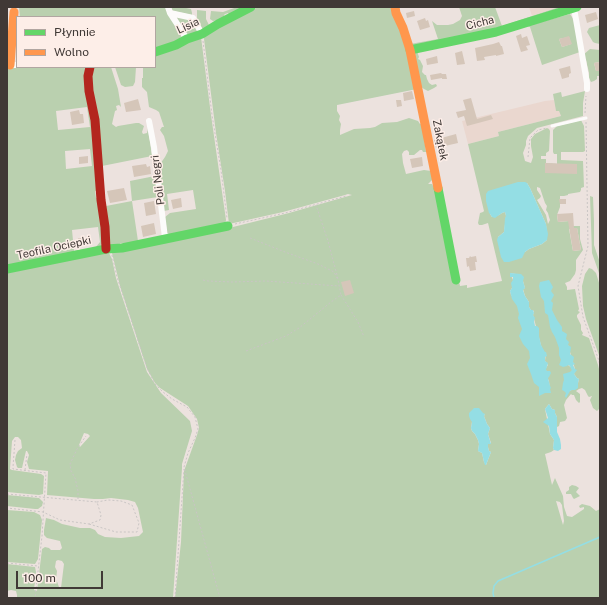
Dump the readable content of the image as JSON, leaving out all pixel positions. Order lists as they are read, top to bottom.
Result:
{
  "streets": {
    "street": [
      "Cicha",
      "Lisia",
      "Zakątek",
      "Poli Negri",
      "Teofila Ociepki"
    ]
  },
  "crossings": [
    ["Cicha", "Zakątek"],
    ["Poli Negri", "Teofila Ociepki"]
  ],
  "legend": ["Płynnie", "Wolno"],
  "scale_bar": "100 m"
}
